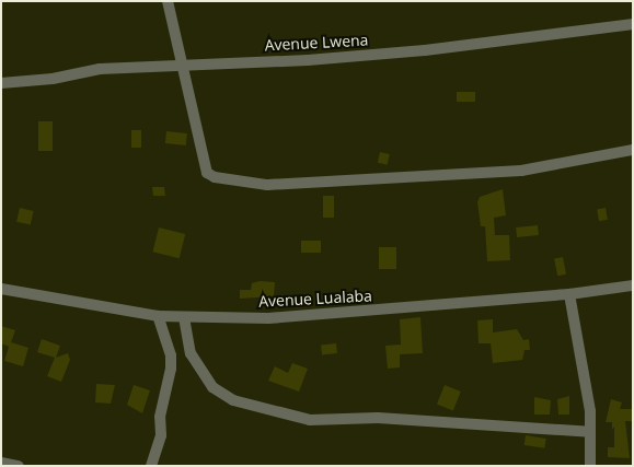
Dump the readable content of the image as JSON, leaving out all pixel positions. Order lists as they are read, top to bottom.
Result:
{
  "streets": {
    "street": ["Avenue Lwena", "Avenue Lualaba"]
  }
}
